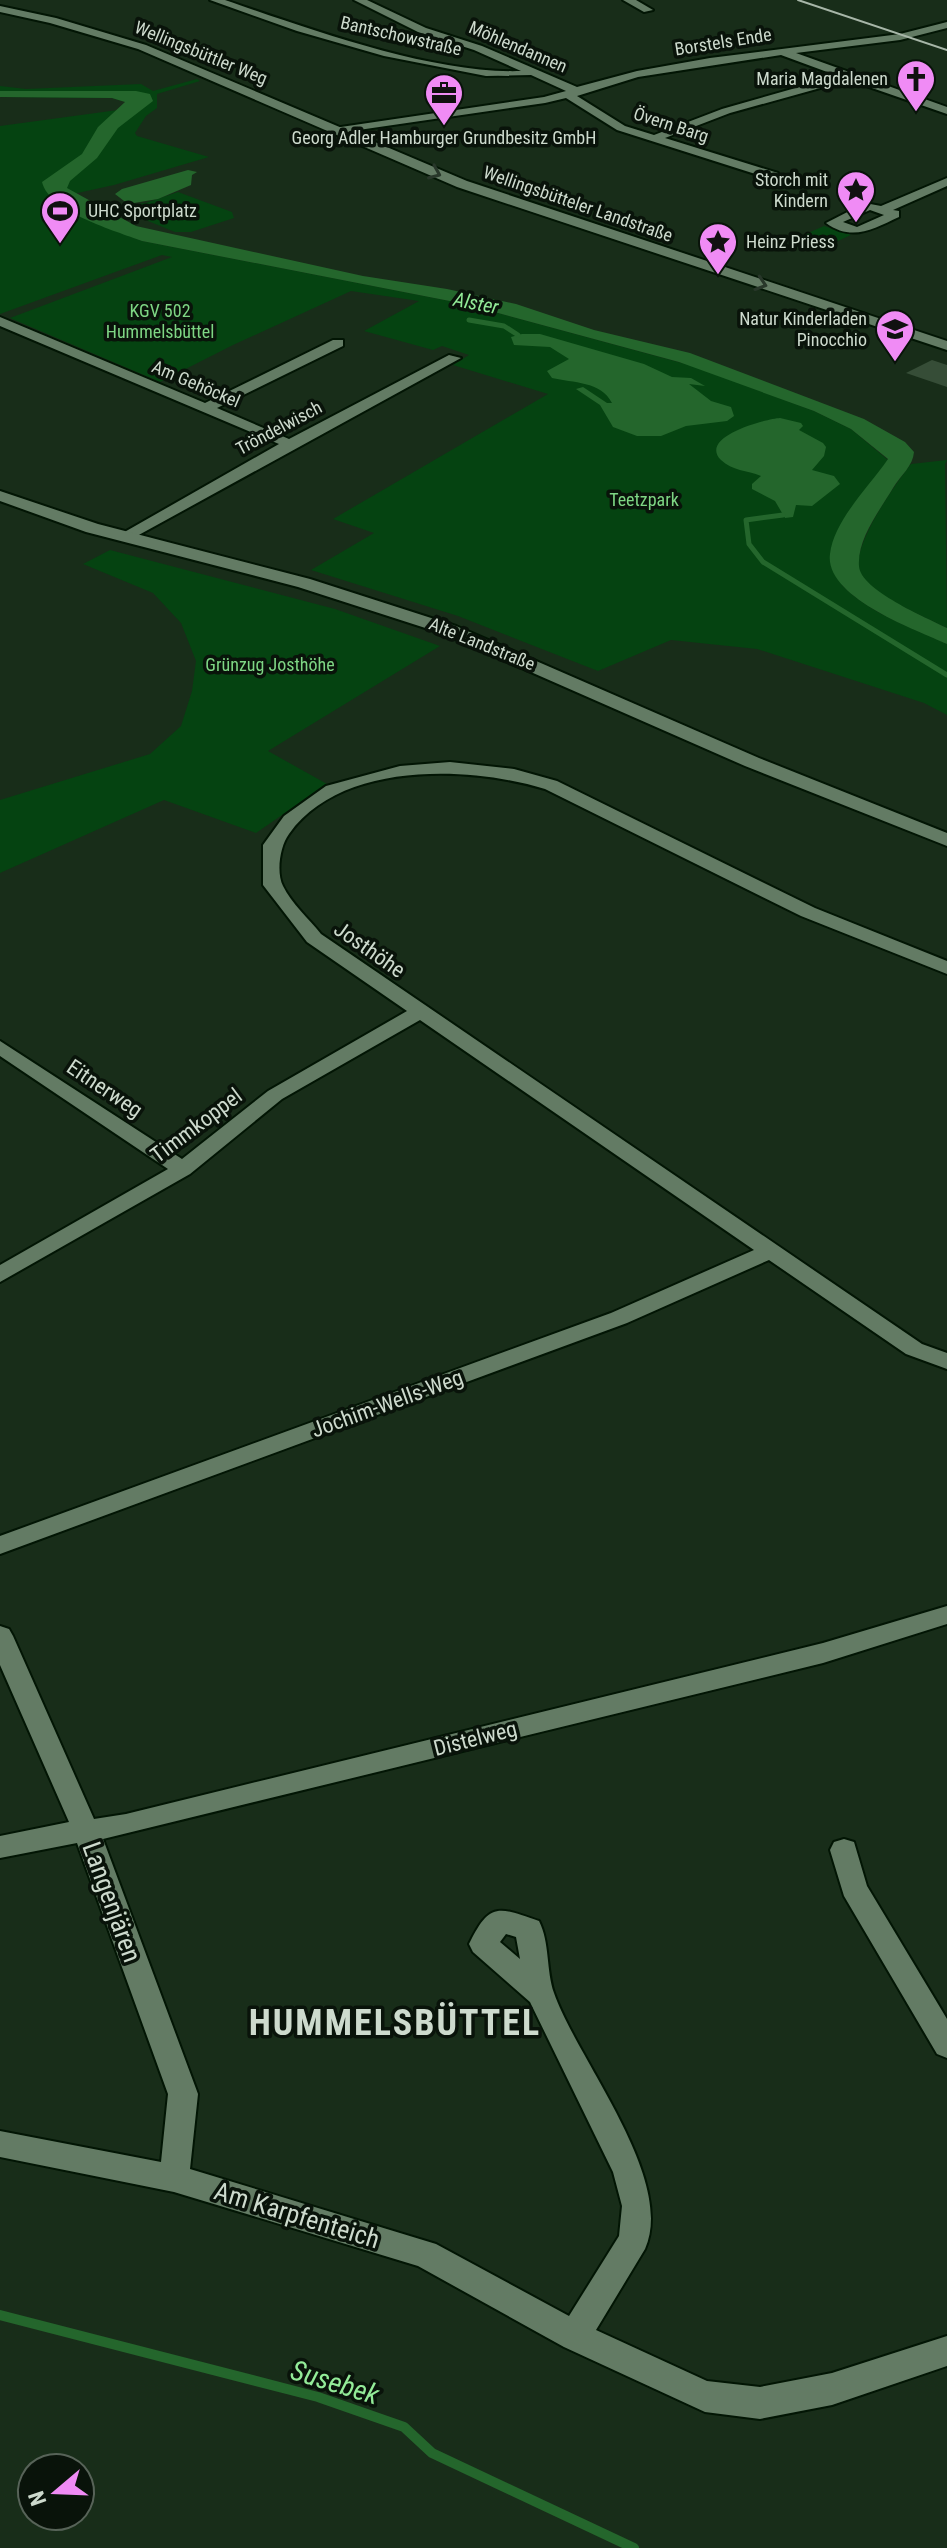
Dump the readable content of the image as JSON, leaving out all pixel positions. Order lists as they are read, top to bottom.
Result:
{
  "streets": {
    "main road": ["Wellingsbüttler Weg", "Wellingsbütteler Landstraße", "Alte Landstraße"],
    "street": [
      "Bantschowstraße",
      "Borstels Ende",
      "Möhlendannen",
      "Övern Barg",
      "Am Gehöckel",
      "Tröndelwisch",
      "Josthöhe",
      "Eitnerweg",
      "Timmkoppel",
      "Jochim-Wells-Weg",
      "Distelweg",
      "Langenjären",
      "Am Karpfenteich"
    ]
  },
  "crossings": [
    ["Bantschowstraße", "Möhlendannen"],
    ["Borstels Ende", "Möhlendannen"],
    ["Borstels Ende", "Wellingsbüttler Weg"],
    ["Borstels Ende", "Övern Barg"],
    ["Borstels Ende", "Wellingsbütteler Landstraße"],
    ["Möhlendannen", "Övern Barg"],
    ["Wellingsbüttler Weg", "Wellingsbütteler Landstraße"],
    ["Am Gehöckel", "Tröndelwisch"],
    ["Tröndelwisch", "Alte Landstraße"],
    ["Josthöhe", "Timmkoppel"],
    ["Josthöhe", "Jochim-Wells-Weg"],
    ["Eitnerweg", "Timmkoppel"],
    ["Distelweg", "Langenjären"],
    ["Langenjären", "Am Karpfenteich"]
  ],
  "one_way": ["Wellingsbütteler Landstraße"],
  "districts": ["HUMMELSBÜTTEL"],
  "water": ["Alster", "Susebek"],
  "parks": ["KGV 502 Hummelsbüttel", "Teetzpark", "Grünzug Josthöhe"],
  "places": {
    "church": ["Maria Magdalenen"],
    "office": ["Georg Adler Hamburger Grundbesitz GmbH"],
    "place": ["Storch mit Kindern", "Heinz Priess"],
    "sports": ["UHC Sportplatz"],
    "school or university": ["Natur Kinderladen Pinocchio"]
  },
  "north": "left"
}
